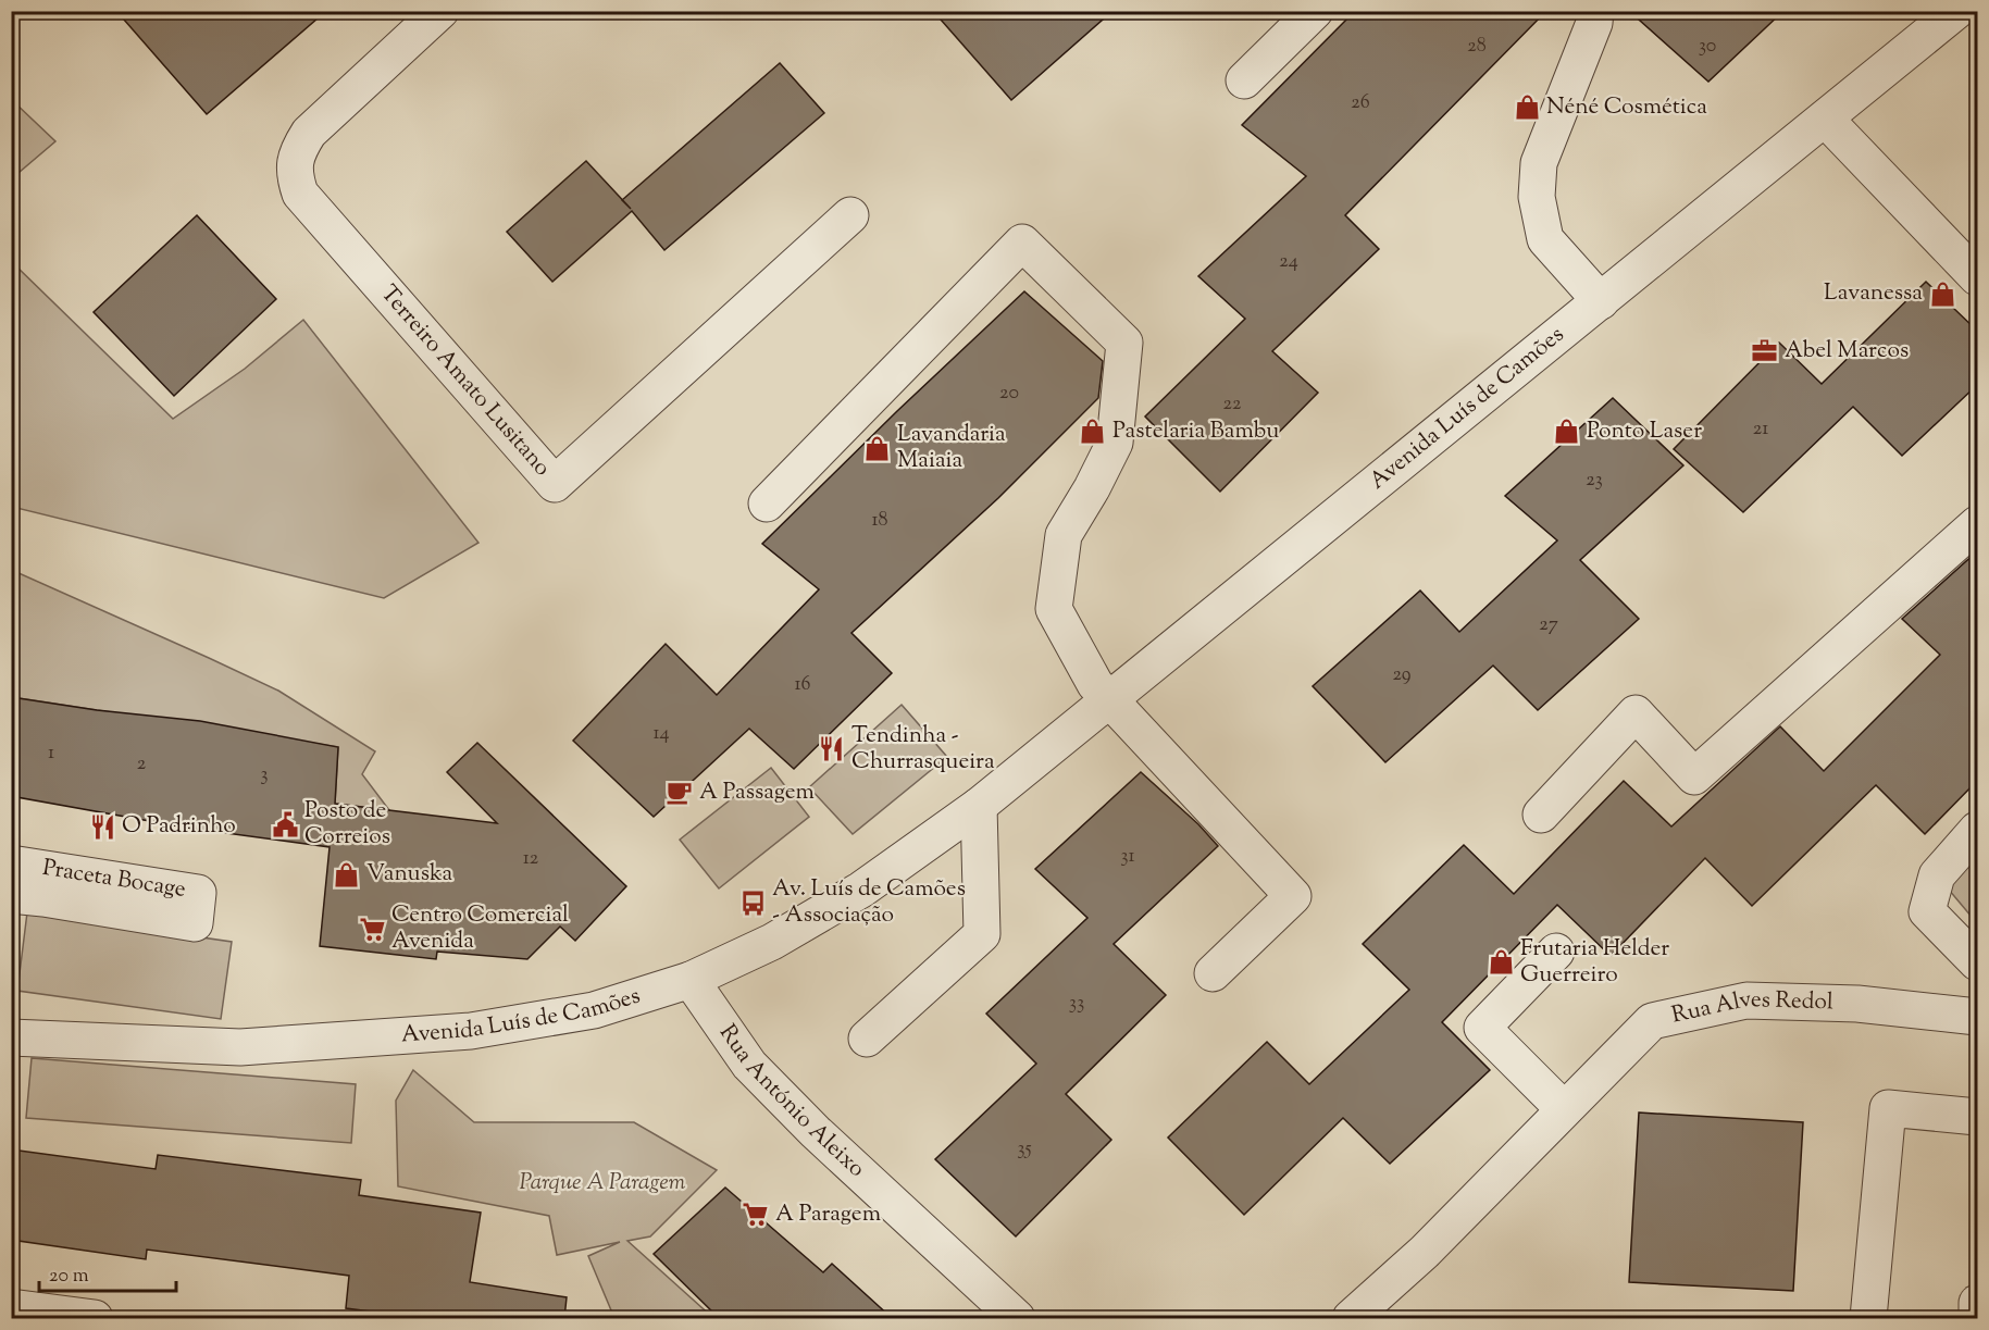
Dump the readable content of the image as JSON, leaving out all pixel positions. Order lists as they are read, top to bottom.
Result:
{
  "streets": {
    "street": [
      "Terreiro Amato Lusitano",
      "Avenida Luís de Camões",
      "Praceta Bocage",
      "Rua Alves Redol",
      "Rua António Aleixo"
    ]
  },
  "crossings": [
    ["Avenida Luís de Camões", "Rua António Aleixo"]
  ],
  "parks": ["Parque A Paragem"],
  "places": {
    "shop": [
      "Néné Cosmética",
      "Lavanessa",
      "Pastelaria Bambu",
      "Ponto Laser",
      "Lavandaria Maiaia",
      "Vanuska",
      "Frutaria Helder Guerreiro"
    ],
    "office": ["Abel Marcos"],
    "restaurant": ["Tendinha - Churrasqueira", "O Padrinho"],
    "cafe": ["A Passagem"],
    "public building": ["Posto de Correios"],
    "bus stop": ["Av. Luís de Camões - Associação"],
    "supermarket": ["Centro Comercial Avenida", "A Paragem"]
  },
  "house_numbers": [
    "28",
    "30",
    "26",
    "24",
    "20",
    "22",
    "21",
    "23",
    "18",
    "27",
    "29",
    "16",
    "14",
    "1",
    "2",
    "3",
    "31",
    "12",
    "33",
    "35"
  ],
  "scale_bar": "20 m"
}
